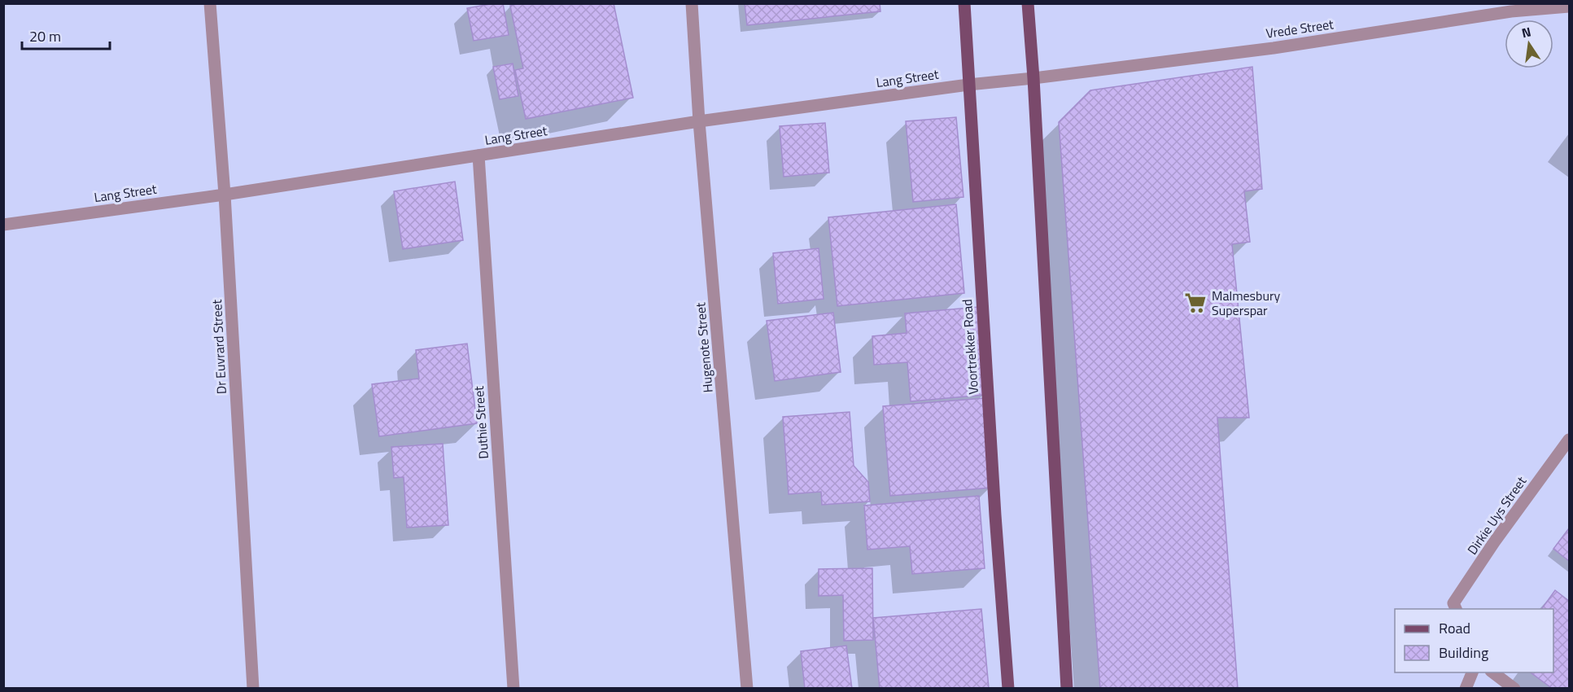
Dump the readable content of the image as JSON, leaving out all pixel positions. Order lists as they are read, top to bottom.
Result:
{
  "streets": {
    "main road": ["Voortrekker Road"],
    "street": [
      "Vrede Street",
      "Lang Street",
      "Dr Euvrard Street",
      "Hugenote Street",
      "Duthie Street",
      "Dirkie Uys Street"
    ]
  },
  "crossings": [
    ["Vrede Street", "Lang Street"],
    ["Lang Street", "Dr Euvrard Street"],
    ["Lang Street", "Voortrekker Road"],
    ["Lang Street", "Hugenote Street"],
    ["Lang Street", "Duthie Street"]
  ],
  "places": {
    "supermarket": ["Malmesbury Superspar"]
  },
  "legend": ["Road", "Building"],
  "scale_bar": "20 m",
  "north": "top"
}
